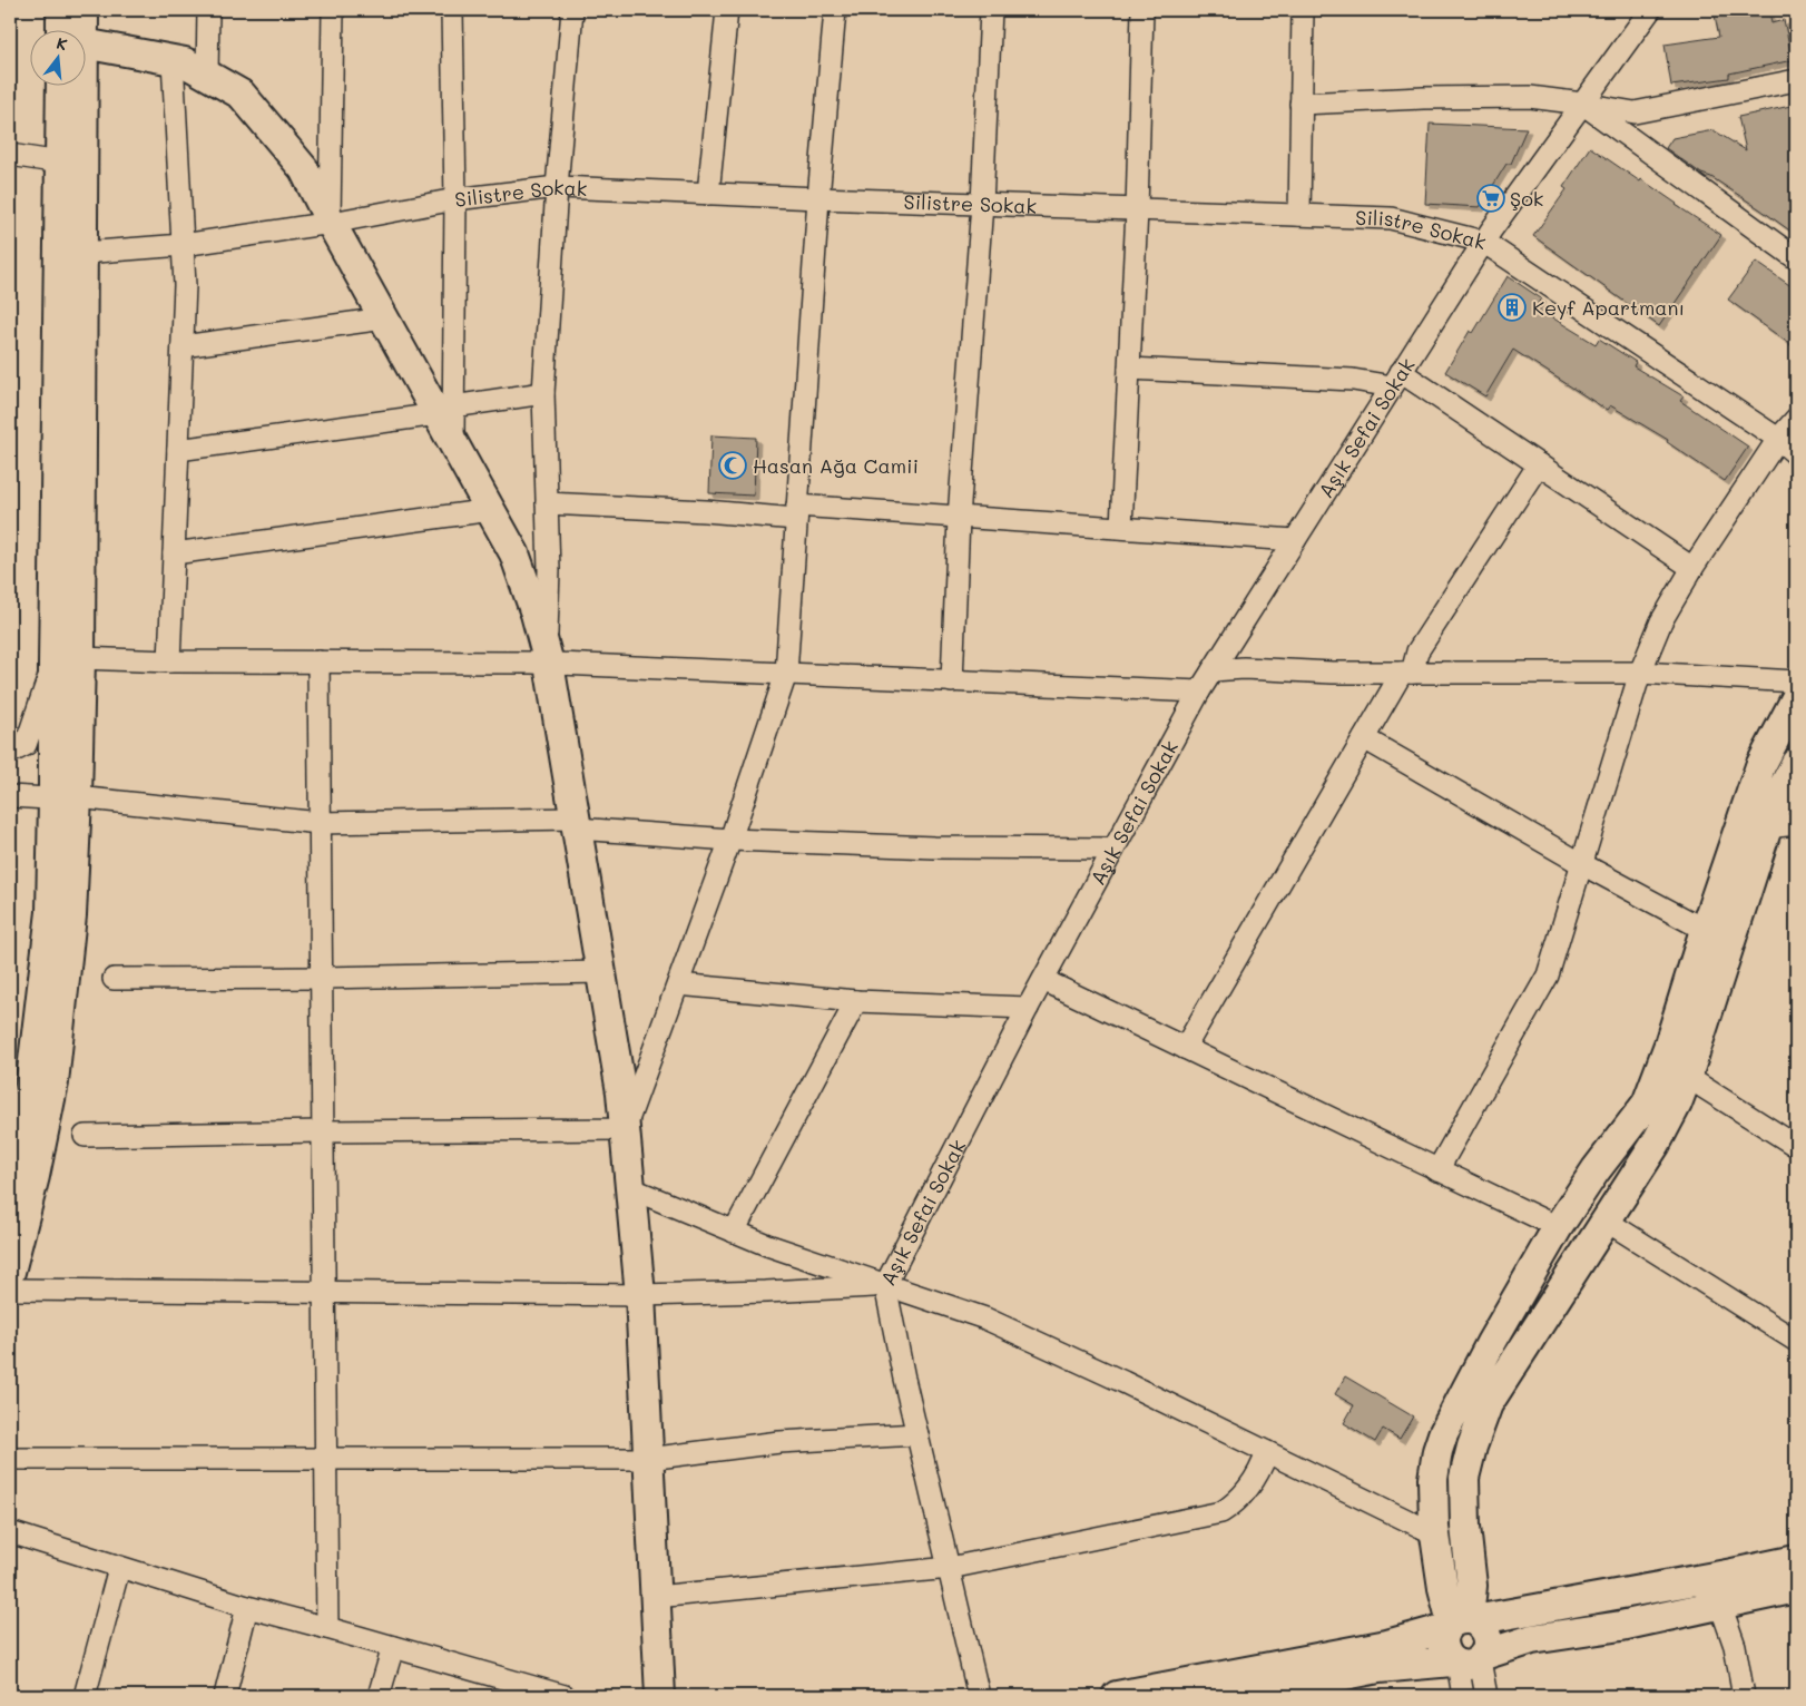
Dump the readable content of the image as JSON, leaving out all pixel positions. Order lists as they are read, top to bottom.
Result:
{
  "streets": {
    "street": ["Silistre Sokak", "Aşık Sefai Sokak"]
  },
  "crossings": [
    ["Silistre Sokak", "Aşık Sefai Sokak"]
  ],
  "places": {
    "supermarket": ["Şok"],
    "building": ["Keyf Apartmanı"],
    "mosque": ["Hasan Ağa Camii"]
  },
  "north": "top"
}
